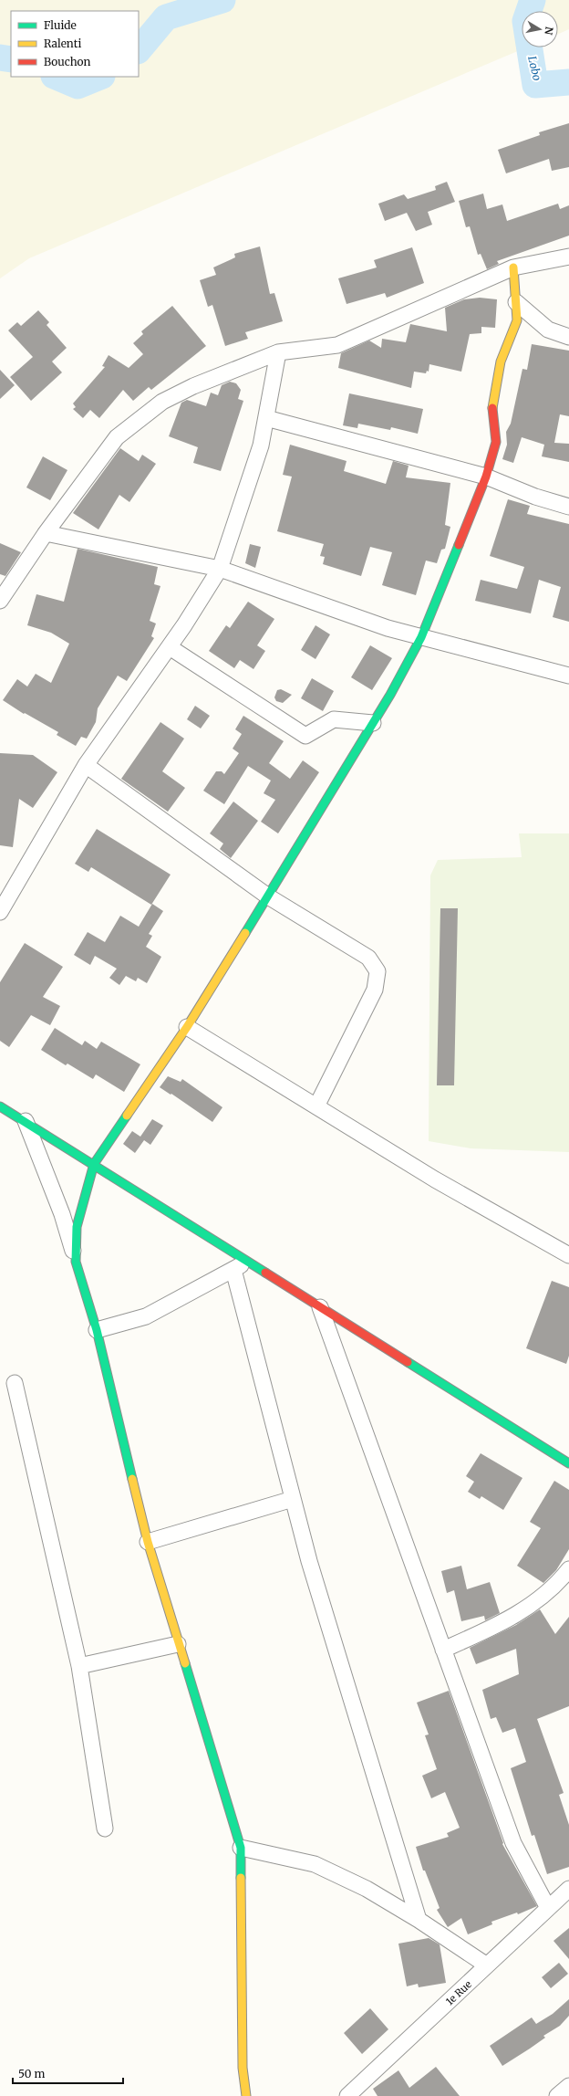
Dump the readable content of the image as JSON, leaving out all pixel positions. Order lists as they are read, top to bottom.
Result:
{
  "streets": {
    "street": ["1e Rue"]
  },
  "water": ["Lobo"],
  "legend": ["Fluide", "Ralenti", "Bouchon"],
  "scale_bar": "50 m",
  "north": "right"
}
